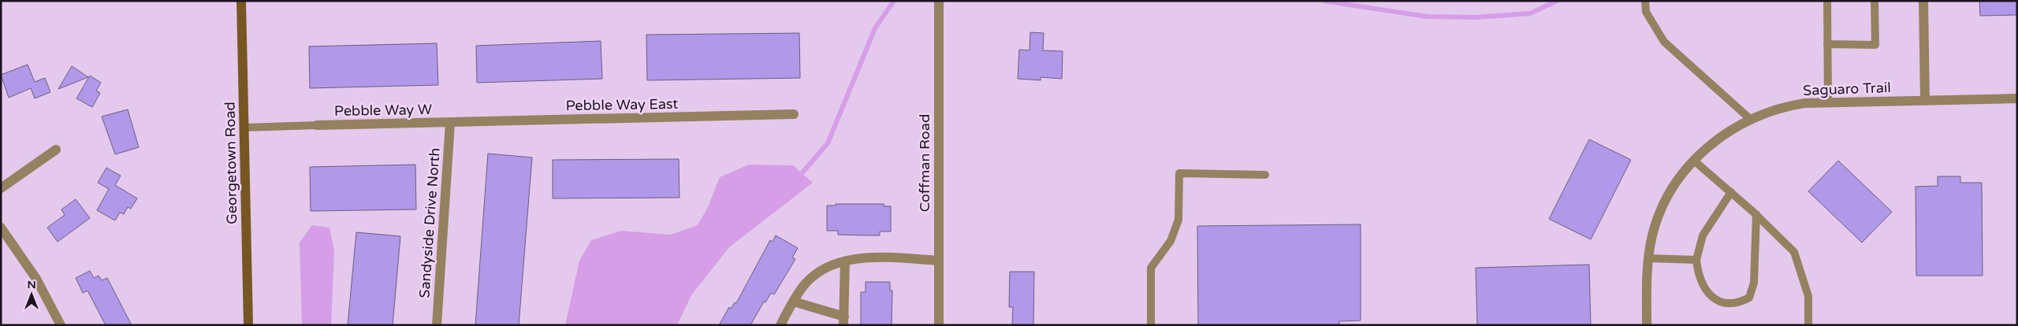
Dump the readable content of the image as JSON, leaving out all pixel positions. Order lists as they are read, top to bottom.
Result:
{
  "streets": {
    "main road": ["Georgetown Road"],
    "street": [
      "Saguaro Trail",
      "Pebble Way East",
      "Pebble Way W",
      "Coffman Road",
      "Sandyside Drive North"
    ]
  },
  "crossings": [
    ["Pebble Way East", "Pebble Way W"],
    ["Pebble Way East", "Sandyside Drive North"],
    ["Pebble Way W", "Sandyside Drive North"]
  ],
  "north": "top"
}
